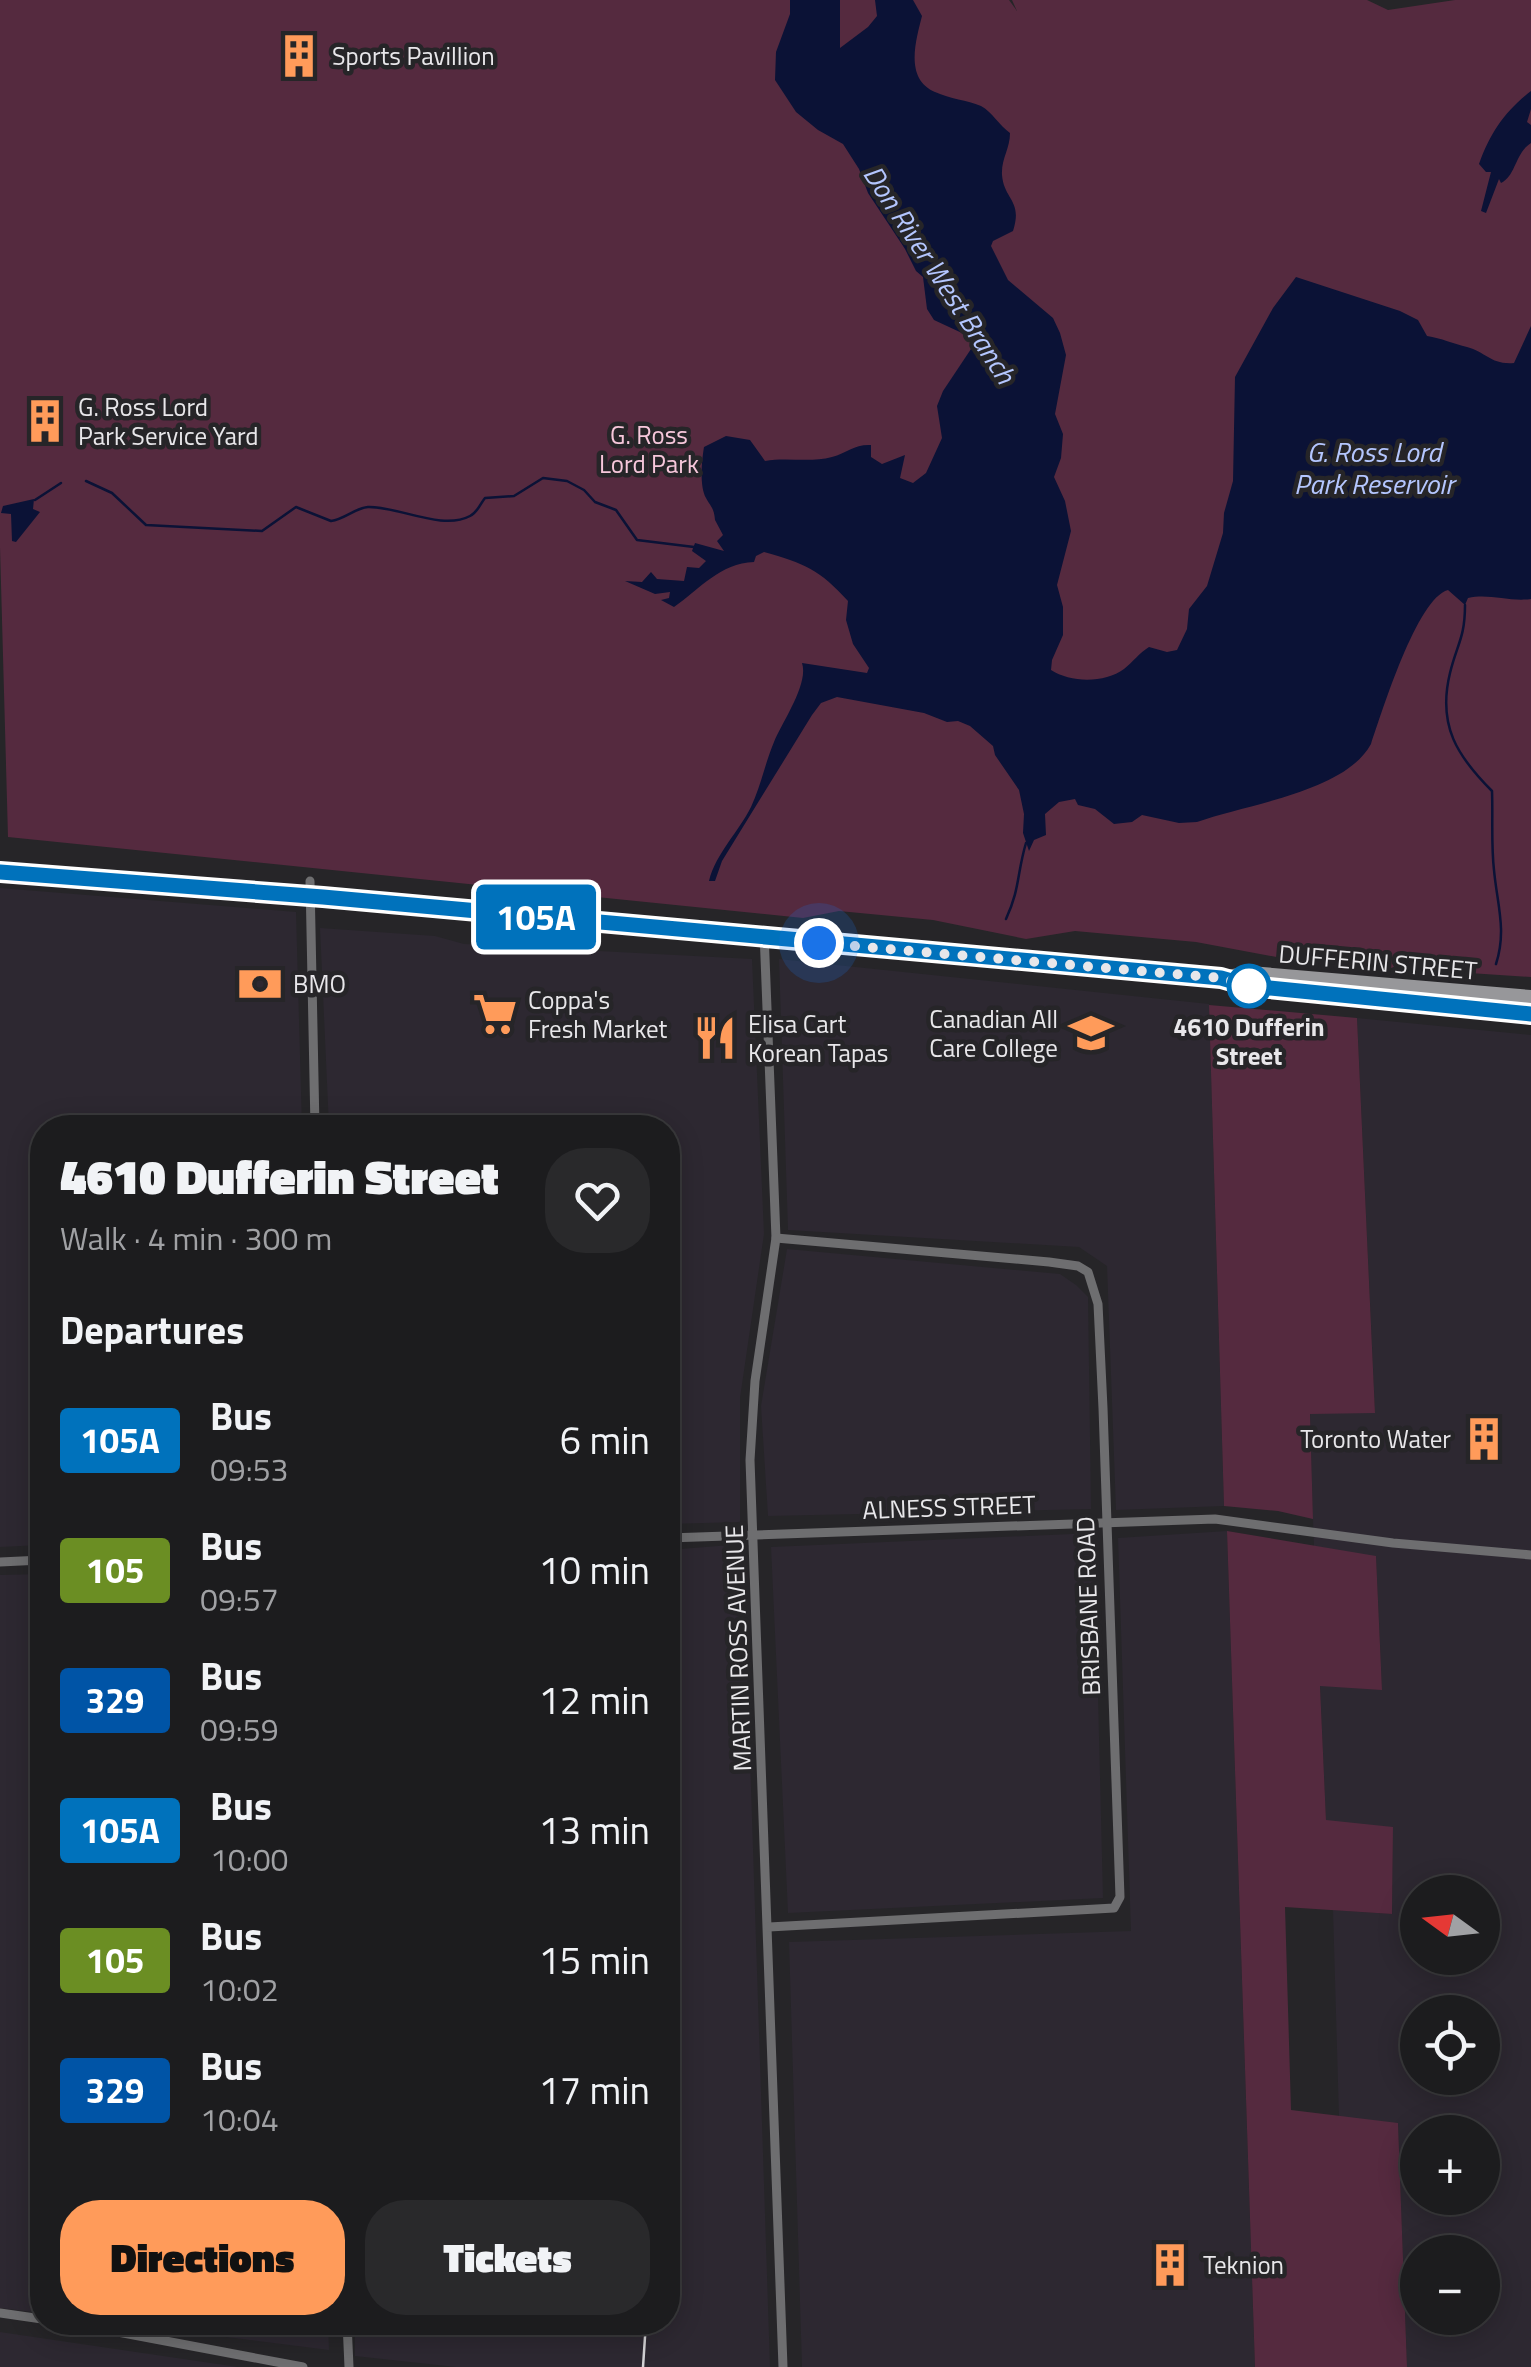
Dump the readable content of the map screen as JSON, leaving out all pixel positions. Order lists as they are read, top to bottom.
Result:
{
  "streets": {
    "main road": ["DUFFERIN STREET"],
    "street": ["ALNESS STREET", "BRISBANE ROAD", "MARTIN ROSS AVENUE"]
  },
  "crossings": [
    ["DUFFERIN STREET", "MARTIN ROSS AVENUE"],
    ["ALNESS STREET", "BRISBANE ROAD"],
    ["ALNESS STREET", "MARTIN ROSS AVENUE"],
    ["BRISBANE ROAD", "MARTIN ROSS AVENUE"]
  ],
  "water": ["Don River West Branch", "G. Ross Lord Park Reservoir"],
  "parks": ["G. Ross Lord Park"],
  "places": {
    "building": [
      "Sports Pavillion",
      "G. Ross Lord Park Service Yard",
      "Toronto Water",
      "Teknion"
    ],
    "bank": ["BMO"],
    "other": ["4610 Dufferin Street"],
    "supermarket": ["Coppa's Fresh Market"],
    "school or university": ["Canadian All Care College"],
    "restaurant": ["Elisa Cart Korean Tapas"]
  },
  "lines": ["bus line 105A"],
  "north": "left",
  "page": {
    "on_map": "105A",
    "heading": [
      ["4610 Dufferin Street", "Walk · 4 min · 300 m"],
      "Departures"
    ],
    "list": [
      {
        "mark": "105A",
        "name": "Bus",
        "note": "09:53",
        "value": "6 min"
      },
      {
        "mark": "105",
        "name": "Bus",
        "note": "09:57",
        "value": "10 min"
      },
      {
        "mark": "329",
        "name": "Bus",
        "note": "09:59",
        "value": "12 min"
      },
      {
        "mark": "105A",
        "name": "Bus",
        "note": "10:00",
        "value": "13 min"
      },
      {
        "mark": "105",
        "name": "Bus",
        "note": "10:02",
        "value": "15 min"
      },
      {
        "mark": "329",
        "name": "Bus",
        "note": "10:04",
        "value": "17 min"
      }
    ],
    "map_buttons": ["+", "−"],
    "buttons": ["Directions", "Tickets"]
  }
}
